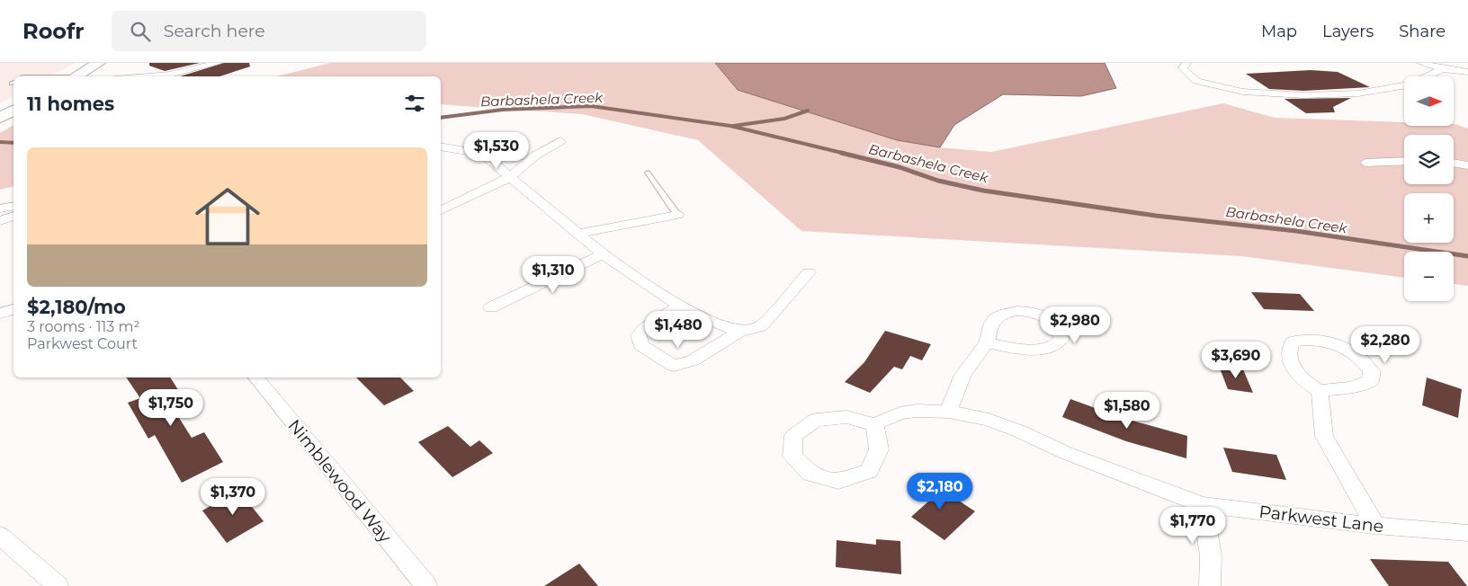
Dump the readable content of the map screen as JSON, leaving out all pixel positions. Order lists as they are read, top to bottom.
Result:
{
  "streets": {
    "street": ["Nimblewood Way", "Parkwest Lane"]
  },
  "water": ["Barbashela Creek"],
  "north": "right",
  "page": {
    "header": "Roofr",
    "search": "Search here",
    "nav": ["Map", "Layers", "Share"],
    "map_buttons": ["+", "−"],
    "heading": "11 homes",
    "list": [
      {
        "name": "$2,180/mo",
        "note": "3 rooms · 113 m² · Parkwest Court"
      }
    ],
    "price": [
      "$1,530",
      "$1,310",
      "$2,980",
      "$1,480",
      "$2,280",
      "$3,690",
      "$1,750",
      "$1,580",
      "$2,180",
      "$1,370",
      "$1,770"
    ]
  }
}
